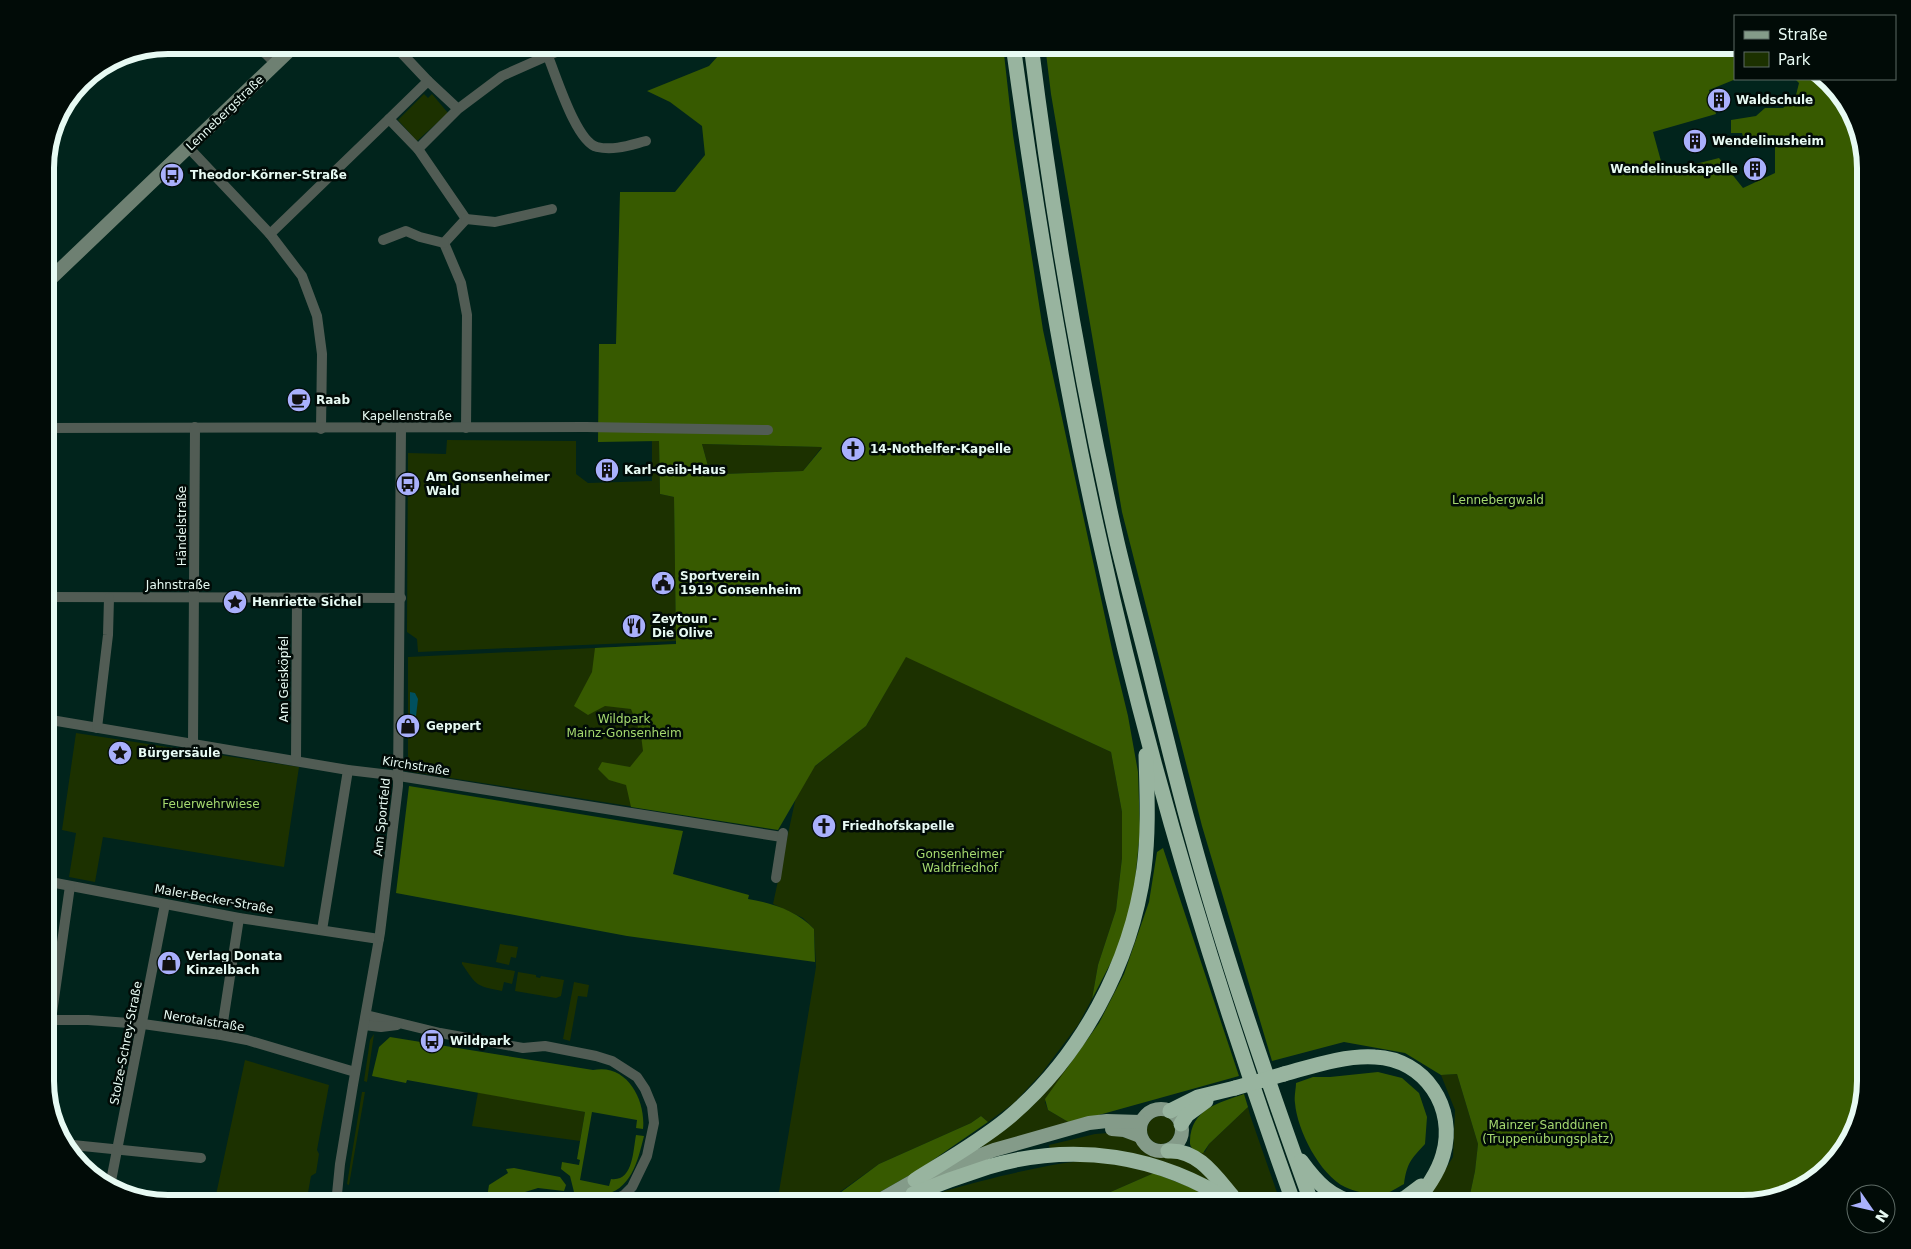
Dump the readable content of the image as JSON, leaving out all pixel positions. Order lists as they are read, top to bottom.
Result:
{
  "streets": {
    "main road": ["Lennebergstraße"],
    "street": [
      "Kapellenstraße",
      "Händelstraße",
      "Jahnstraße",
      "Am Geisköpfel",
      "Kirchstraße",
      "Am Sportfeld",
      "Maler-Becker-Straße",
      "Nerotalstraße",
      "Stolze-Schrey-Straße"
    ]
  },
  "crossings": [
    ["Kapellenstraße", "Händelstraße"],
    ["Kapellenstraße", "Am Sportfeld"],
    ["Händelstraße", "Jahnstraße"],
    ["Händelstraße", "Kirchstraße"],
    ["Jahnstraße", "Am Geisköpfel"],
    ["Jahnstraße", "Am Sportfeld"],
    ["Am Geisköpfel", "Kirchstraße"],
    ["Kirchstraße", "Am Sportfeld"],
    ["Am Sportfeld", "Maler-Becker-Straße"],
    ["Am Sportfeld", "Nerotalstraße"],
    ["Maler-Becker-Straße", "Stolze-Schrey-Straße"],
    ["Nerotalstraße", "Stolze-Schrey-Straße"]
  ],
  "parks": [
    "Lennebergwald",
    "Wildpark Mainz-Gonsenheim",
    "Feuerwehrwiese",
    "Gonsenheimer Waldfriedhof",
    "Mainzer Sanddünen (Truppenübungsplatz)"
  ],
  "places": {
    "building": [
      "Waldschule",
      "Wendelinusheim",
      "Wendelinuskapelle",
      "Karl-Geib-Haus"
    ],
    "bus stop": ["Theodor-Körner-Straße", "Am Gonsenheimer Wald", "Wildpark"],
    "cafe": ["Raab"],
    "church": ["14-Nothelfer-Kapelle", "Friedhofskapelle"],
    "public building": ["Sportverein 1919 Gonsenheim"],
    "place": ["Henriette Sichel", "Bürgersäule"],
    "restaurant": ["Zeytoun - Die Olive"],
    "shop": ["Geppert", "Verlag Donata Kinzelbach"]
  },
  "legend": ["Straße", "Park"],
  "north": "bottom right"
}
